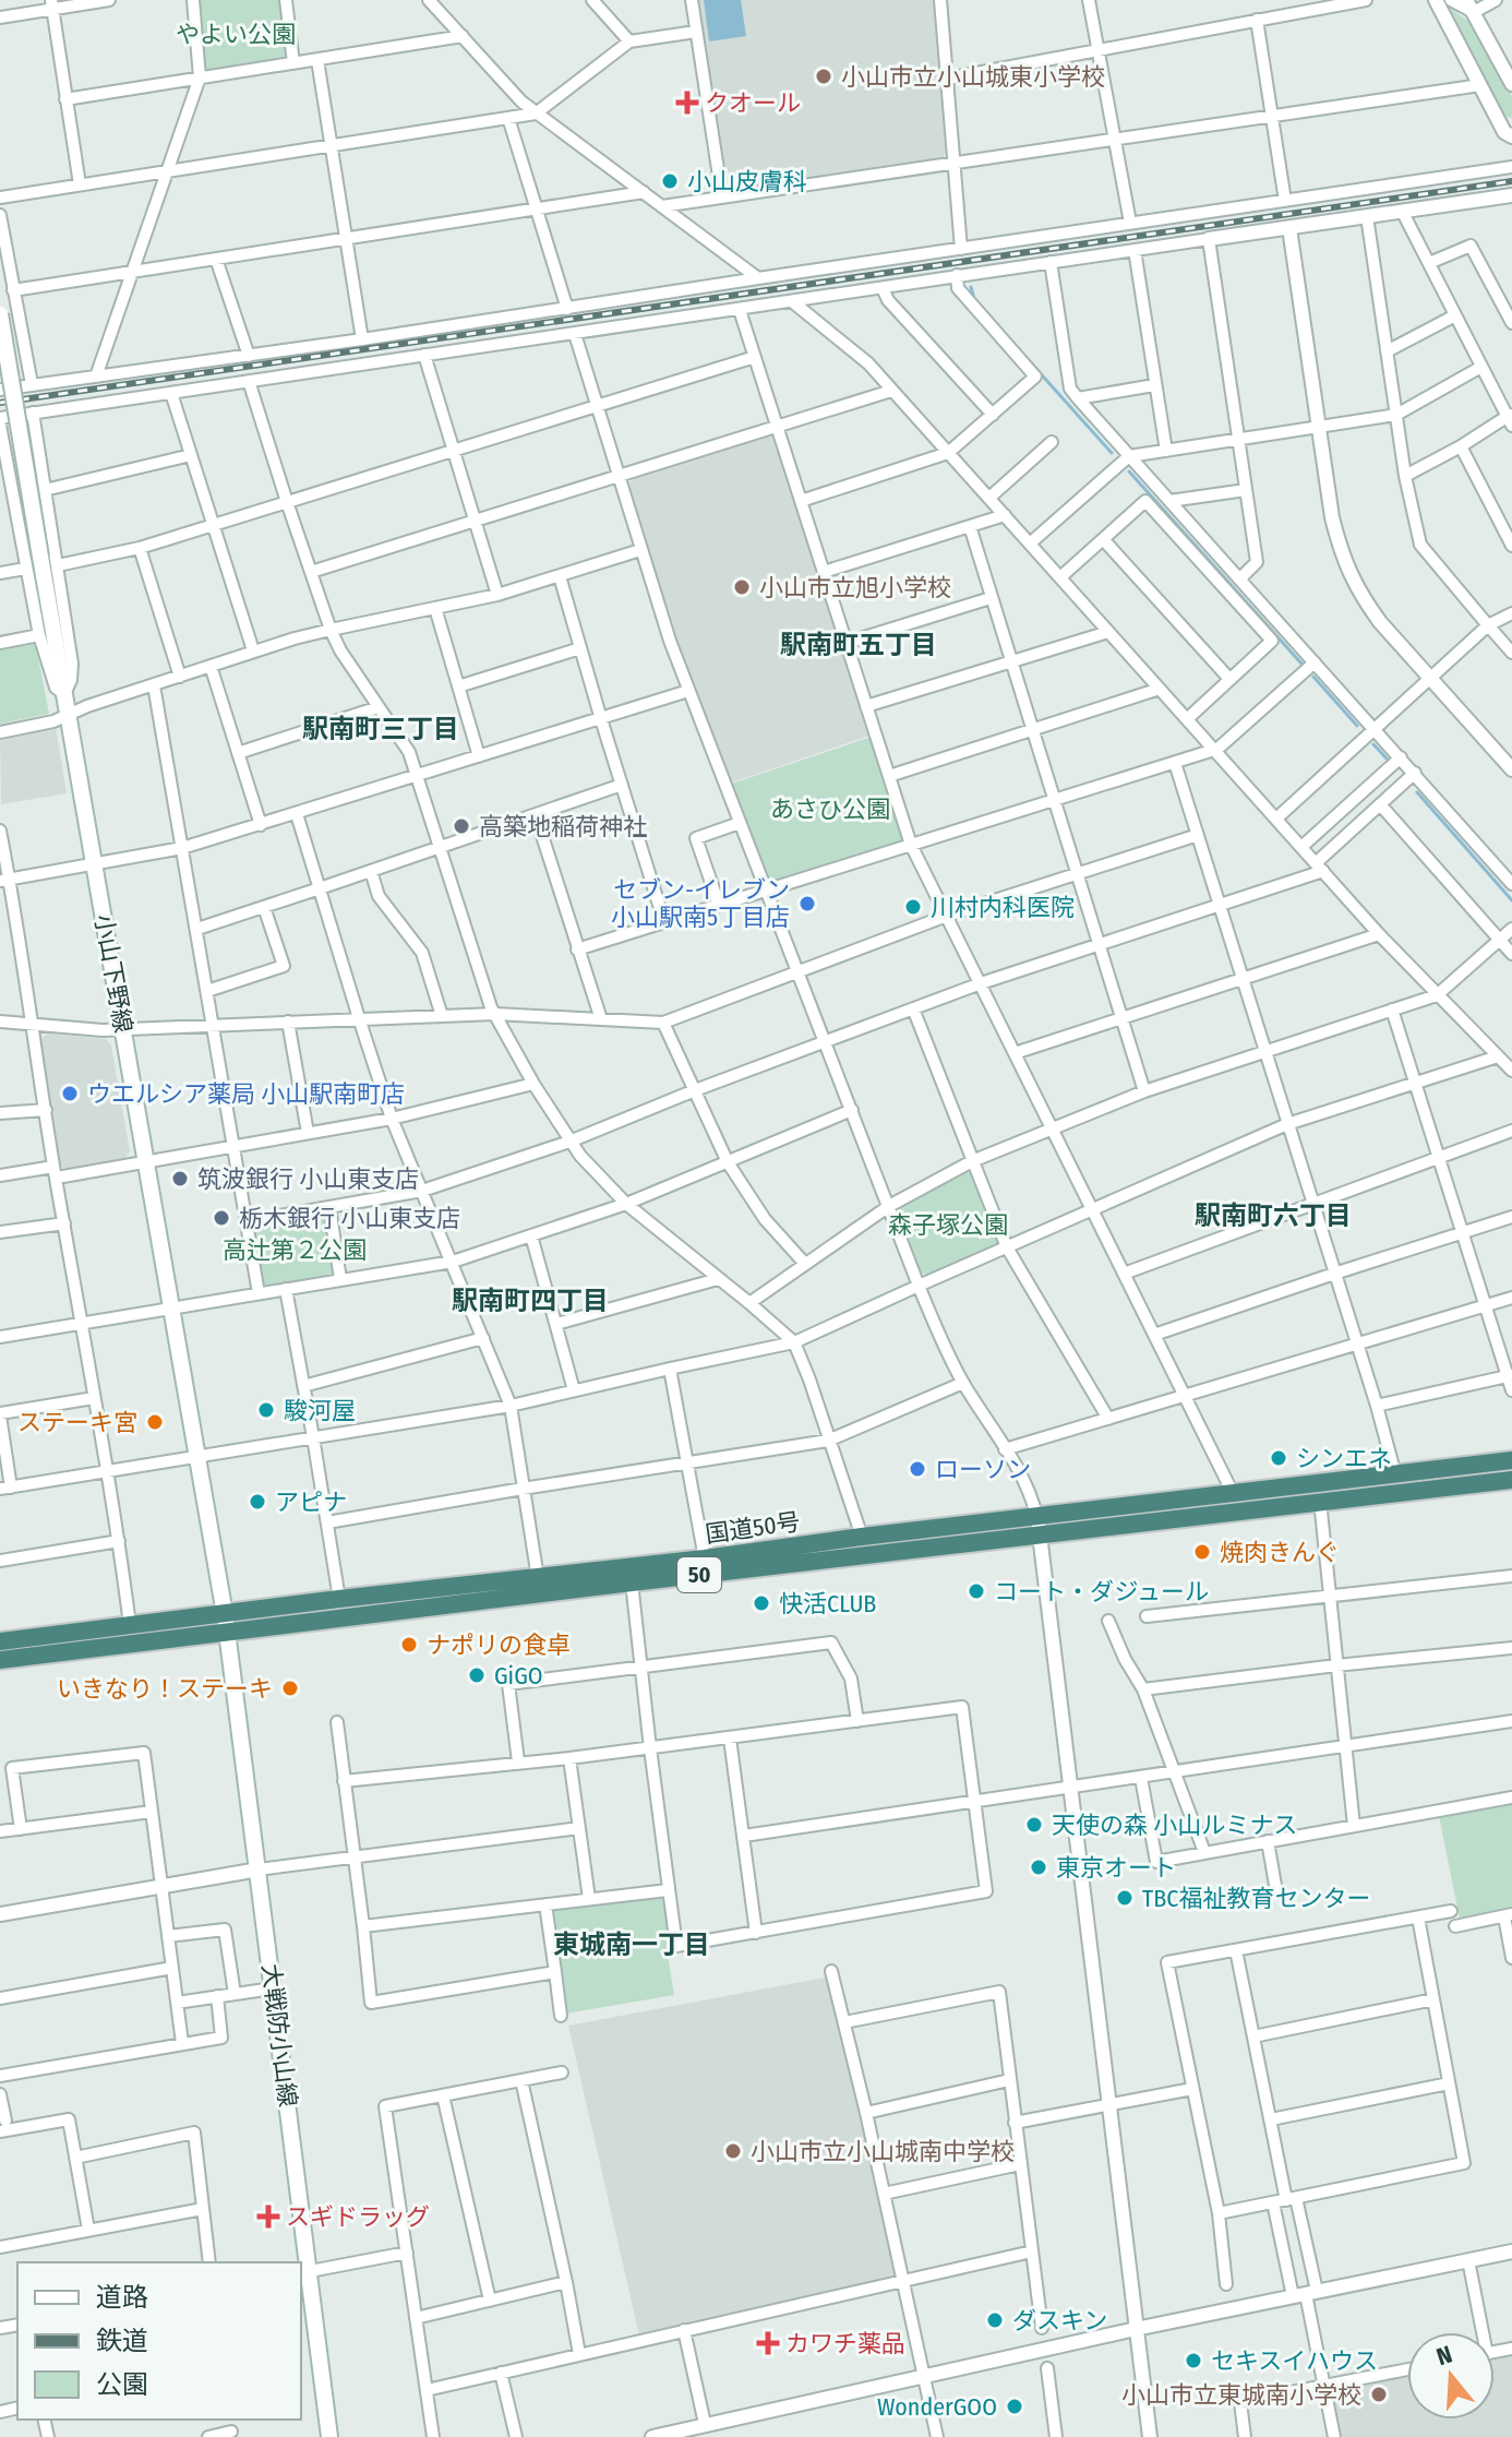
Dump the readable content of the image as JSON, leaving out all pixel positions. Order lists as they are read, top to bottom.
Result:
{
  "streets": {
    "highway": ["国道50号", "50"],
    "main road": ["小山下野線", "大戦防小山線"]
  },
  "crossings": [
    ["小山下野線", "国道50号"],
    ["小山下野線", "大戦防小山線"],
    ["国道50号", "大戦防小山線"]
  ],
  "districts": [
    "駅南町五丁目",
    "駅南町三丁目",
    "駅南町六丁目",
    "駅南町四丁目",
    "東城南一丁目"
  ],
  "parks": [
    "やよい公園",
    "あさひ公園",
    "森子塚公園",
    "高辻第２公園"
  ],
  "places": {
    "other": [
      "小山市立小山城東小学校",
      "小山皮膚科",
      "小山市立旭小学校",
      "高築地稲荷神社",
      "セブン-イレブン 小山駅南5丁目店",
      "川村内科医院",
      "ウエルシア薬局 小山駅南町店",
      "筑波銀行 小山東支店",
      "栃木銀行 小山東支店",
      "駿河屋",
      "ステーキ宮",
      "シンエネ",
      "ローソン",
      "アピナ",
      "焼肉きんぐ",
      "コート・ダジュール",
      "快活CLUB",
      "ナポリの食卓",
      "GiGO",
      "いきなり！ステーキ",
      "天使の森 小山ルミナス",
      "東京オート",
      "TBC福祉教育センター",
      "小山市立小山城南中学校",
      "ダスキン",
      "セキスイハウス",
      "小山市立東城南小学校",
      "WonderGOO"
    ],
    "health": ["クオール", "スギドラッグ", "カワチ薬品"]
  },
  "legend": ["道路", "鉄道", "公園"],
  "north": "top"
}
